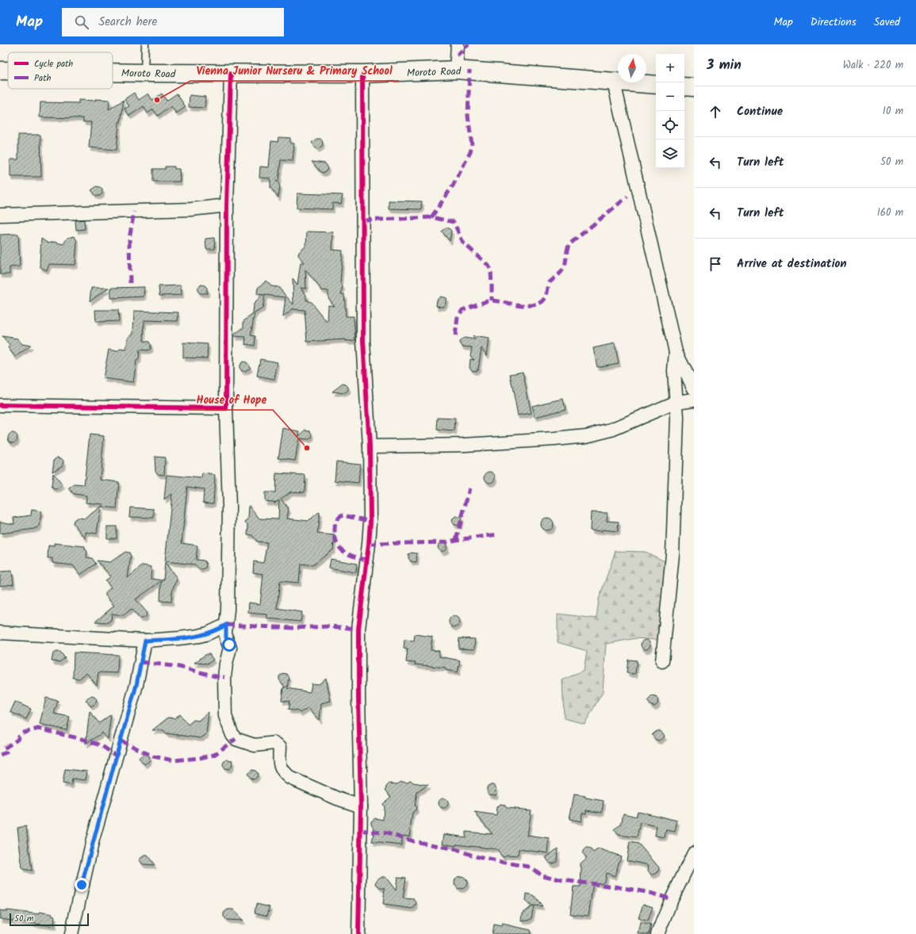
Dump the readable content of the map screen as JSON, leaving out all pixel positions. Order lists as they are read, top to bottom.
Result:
{
  "streets": {
    "main road": ["Moroto Road"]
  },
  "places": ["Vienna Junior Nurseru & Primary School", "House of Hope"],
  "legend": ["Cycle path", "Path"],
  "scale_bar": "50 m",
  "north": "top",
  "page": {
    "header": "Map",
    "search": "Search here",
    "nav": ["Map", "Directions", "Saved"],
    "heading": ["3 min", "Walk · 220 m"],
    "map_buttons": ["+", "−"],
    "list": [
      ["Continue", "10 m"],
      ["Turn left", "50 m"],
      ["Turn left", "160 m"],
      "Arrive at destination"
    ],
    "scale": "50 m"
  }
}
